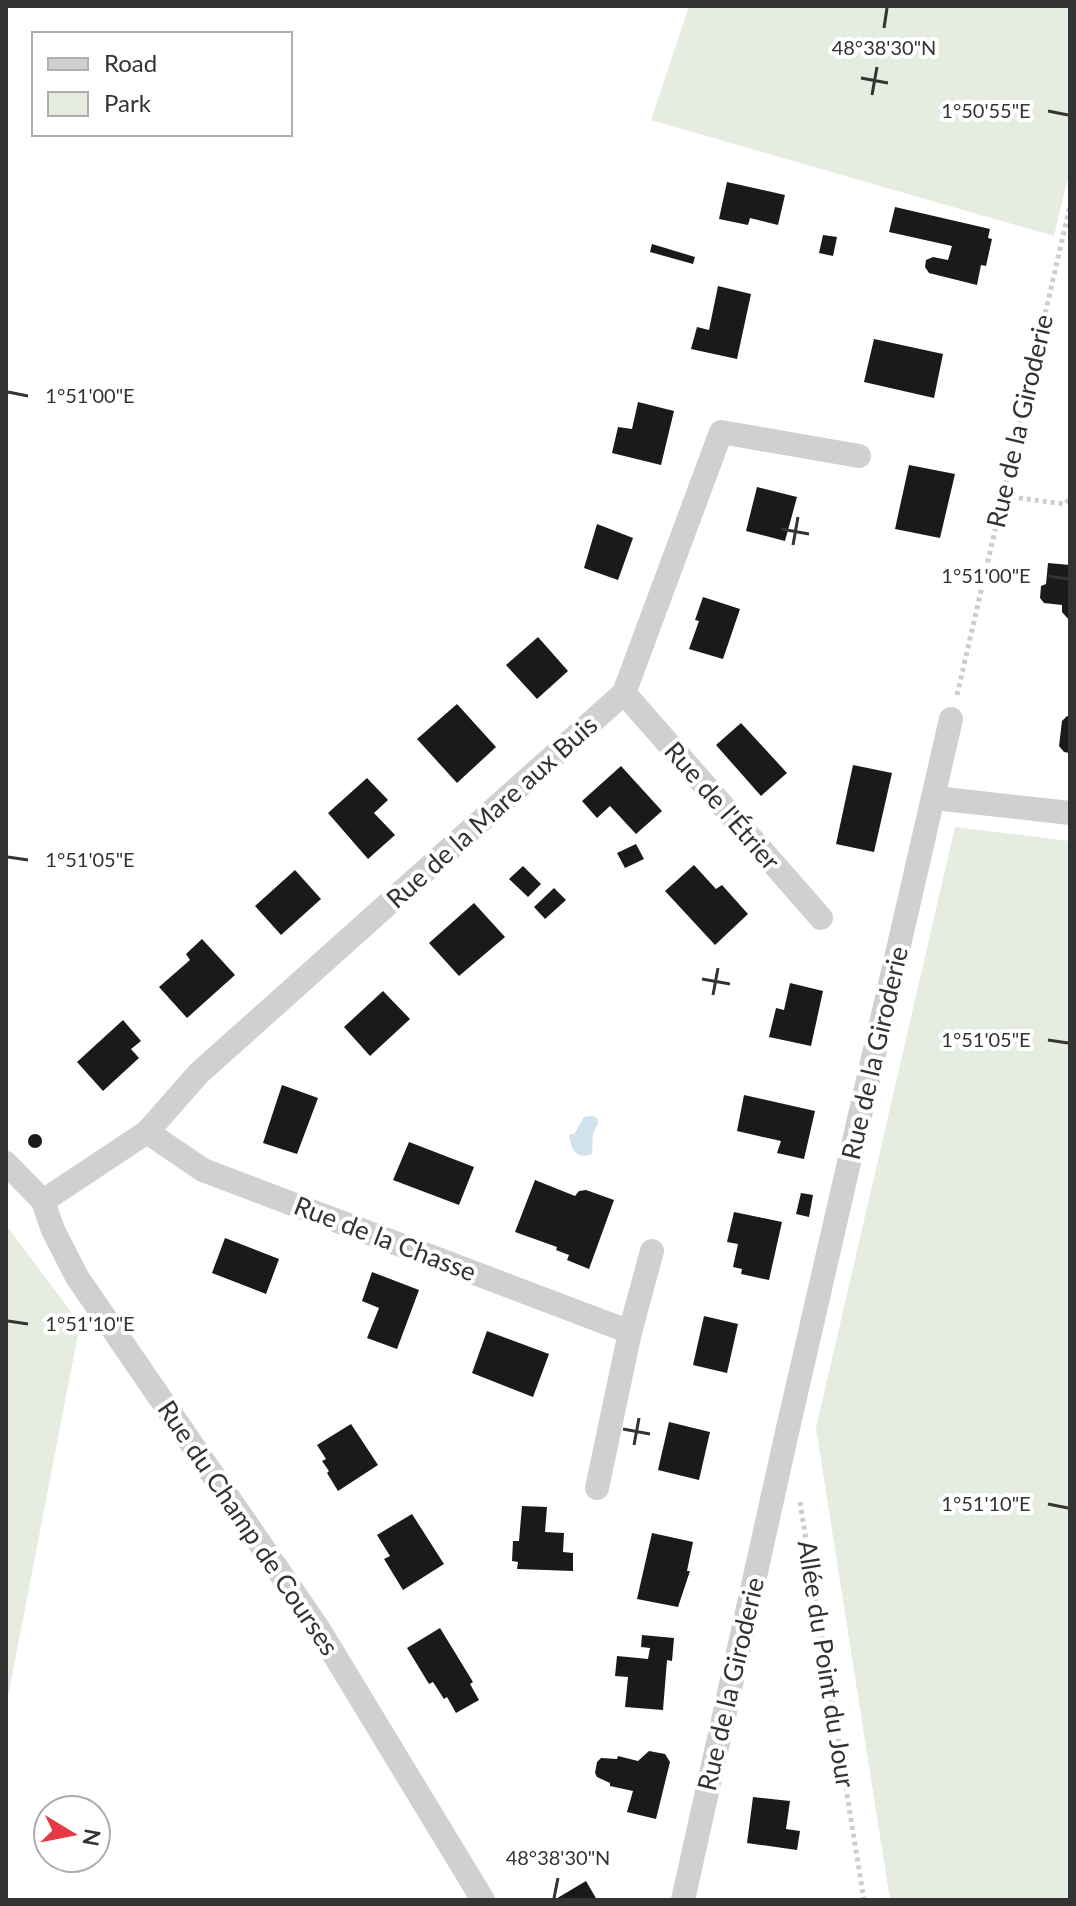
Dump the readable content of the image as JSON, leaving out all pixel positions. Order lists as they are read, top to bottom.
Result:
{
  "streets": {
    "street": [
      "Rue de la Giroderie",
      "Rue de l'Étrier",
      "Rue de la Mare aux Buis",
      "Rue de la Chasse",
      "Rue du Champ de Courses"
    ],
    "path": ["Allée du Point du Jour"]
  },
  "crossings": [
    ["Rue de l'Étrier", "Rue de la Mare aux Buis"],
    ["Rue de la Mare aux Buis", "Rue de la Chasse"],
    ["Rue de la Mare aux Buis", "Rue du Champ de Courses"]
  ],
  "legend": ["Road", "Park"],
  "north": "right",
  "coordinates": [
    "48°38'30\"N",
    "1°50'55\"E",
    "1°51'00\"E",
    "1°51'05\"E",
    "1°51'10\"E"
  ]
}
